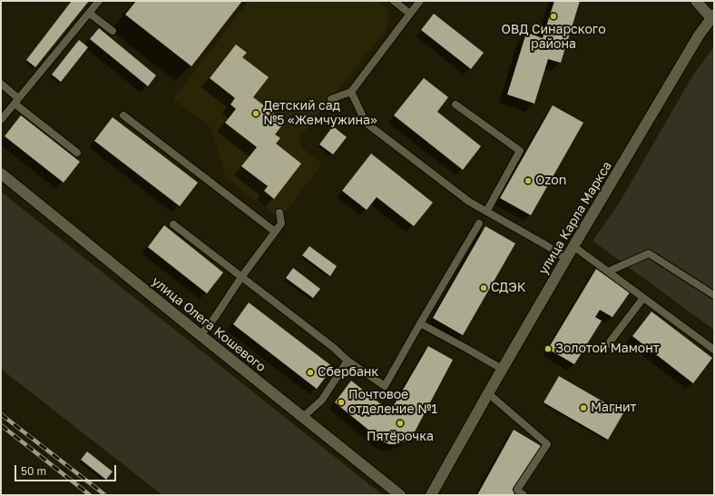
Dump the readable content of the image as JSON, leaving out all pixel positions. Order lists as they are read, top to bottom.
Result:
{
  "streets": {
    "street": ["улица Карла Маркса", "улица Олега Кошевого"]
  },
  "places": [
    "ОВД Синарского района",
    "Детский сад №5 «Жемчужина»",
    "Ozon",
    "СДЭК",
    "Золотой Мамонт",
    "Сбербанк",
    "Почтовое отделение №1",
    "Магнит",
    "Пятёрочка"
  ],
  "scale_bar": "50 m"
}
